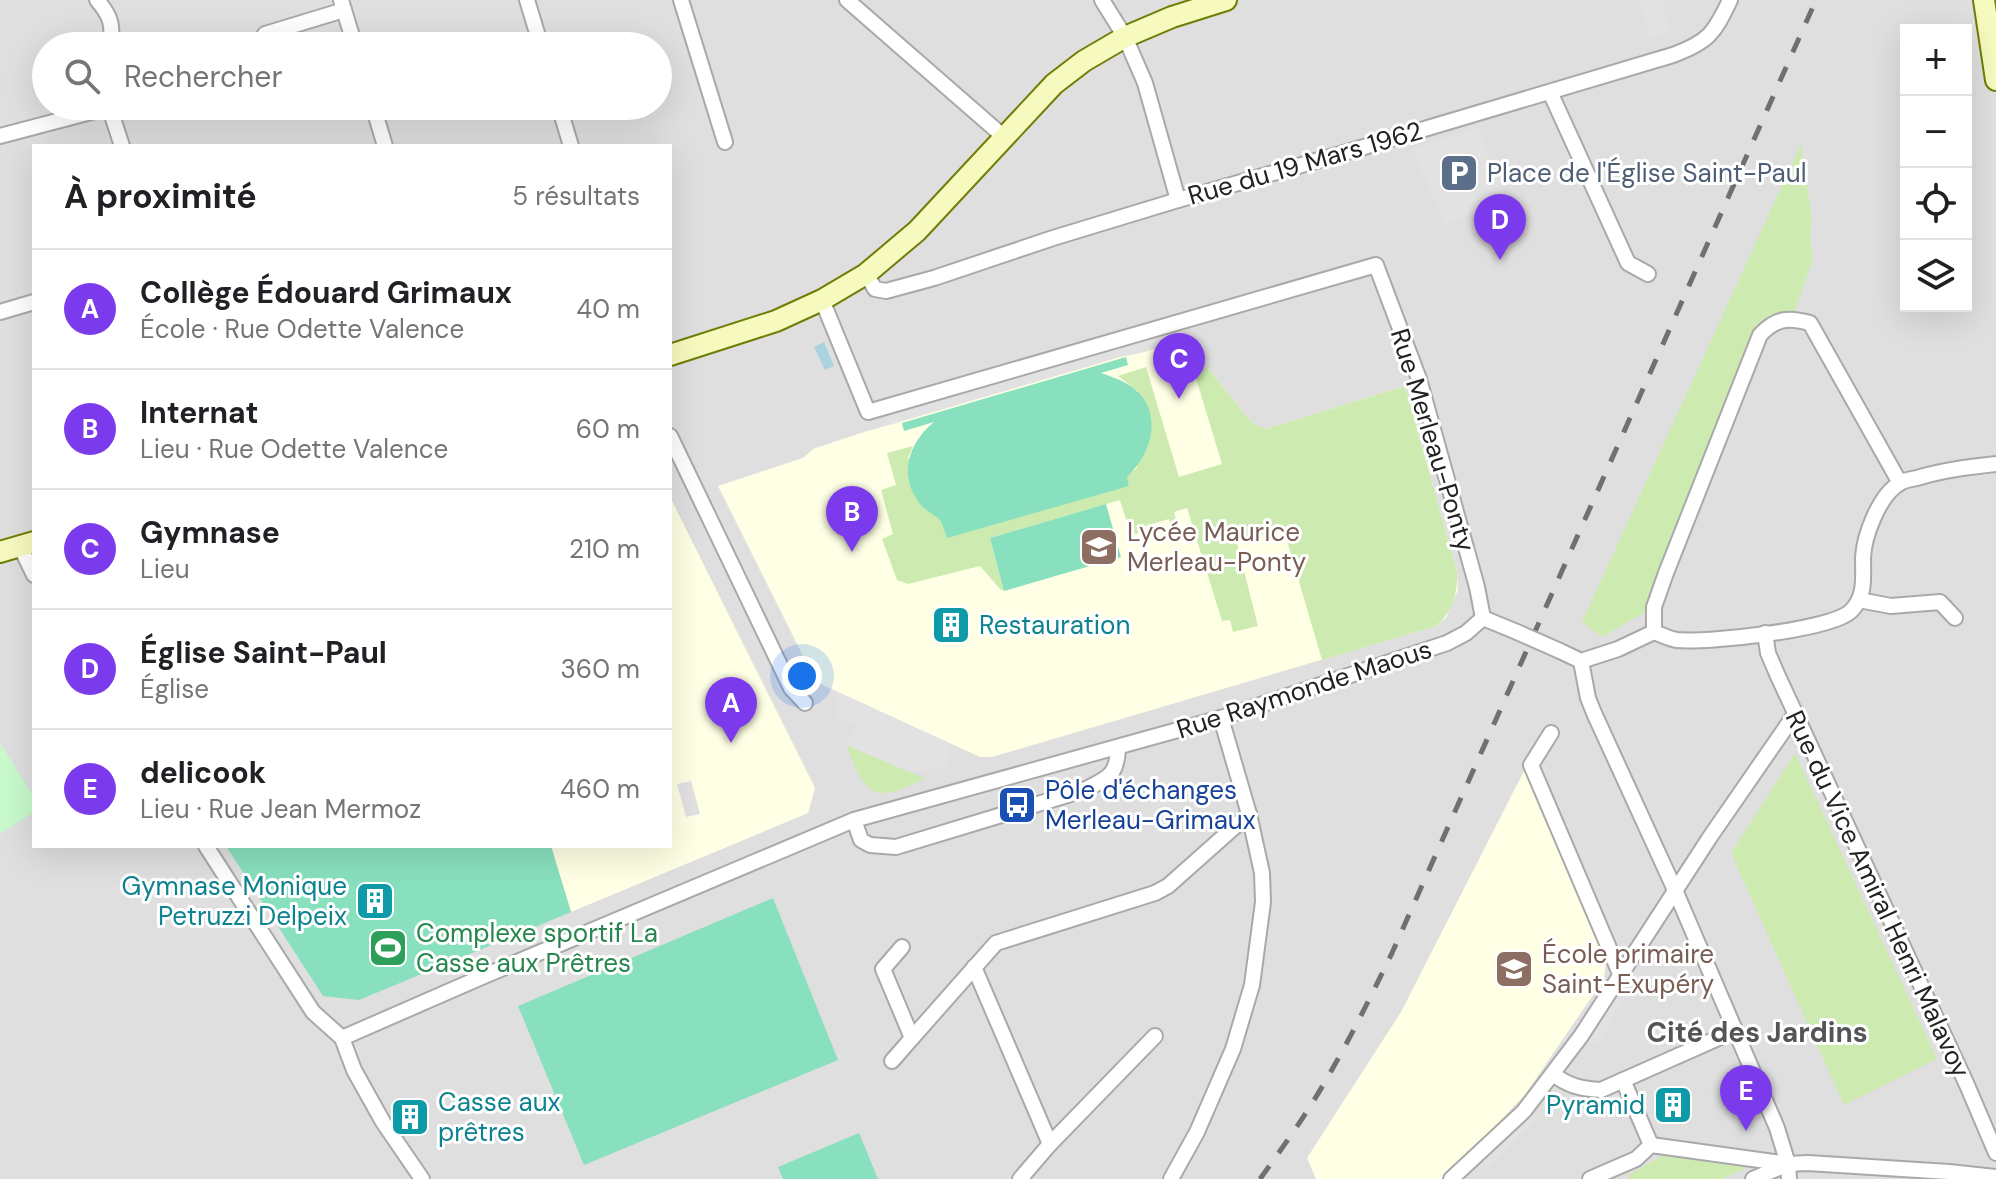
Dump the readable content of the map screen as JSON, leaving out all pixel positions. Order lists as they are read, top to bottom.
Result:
{
  "streets": {
    "street": [
      "Rue du 19 Mars 1962",
      "Rue Merleau-Ponty",
      "Rue Raymonde Maous",
      "Rue du Vice Amiral Henri Malavoy"
    ]
  },
  "crossings": [
    ["Rue Merleau-Ponty", "Rue Raymonde Maous"]
  ],
  "districts": ["Cité des Jardins"],
  "places": {
    "parking": ["Place de l'Église Saint-Paul"],
    "school or university": ["Lycée Maurice Merleau-Ponty", "École primaire Saint-Exupéry"],
    "building": [
      "Restauration",
      "Gymnase Monique Petruzzi Delpeix",
      "Pyramid",
      "Casse aux prêtres"
    ],
    "bus stop": ["Pôle d'échanges Merleau-Grimaux"],
    "sports": ["Complexe sportif La Casse aux Prêtres"]
  },
  "page": {
    "map_buttons": ["+", "−"],
    "search": "Rechercher",
    "heading": ["À proximité", "5 résultats"],
    "pins": [
      "D",
      "C",
      "B",
      "A",
      "E"
    ],
    "list": [
      {
        "mark": "A",
        "name": "Collège Édouard Grimaux",
        "note": "École · Rue Odette Valence",
        "value": "40 m"
      },
      {
        "mark": "B",
        "name": "Internat",
        "note": "Lieu · Rue Odette Valence",
        "value": "60 m"
      },
      {
        "mark": "C",
        "name": "Gymnase",
        "note": "Lieu",
        "value": "210 m"
      },
      {
        "mark": "D",
        "name": "Église Saint-Paul",
        "note": "Église",
        "value": "360 m"
      },
      {
        "mark": "E",
        "name": "delicook",
        "note": "Lieu · Rue Jean Mermoz",
        "value": "460 m"
      }
    ]
  }
}
